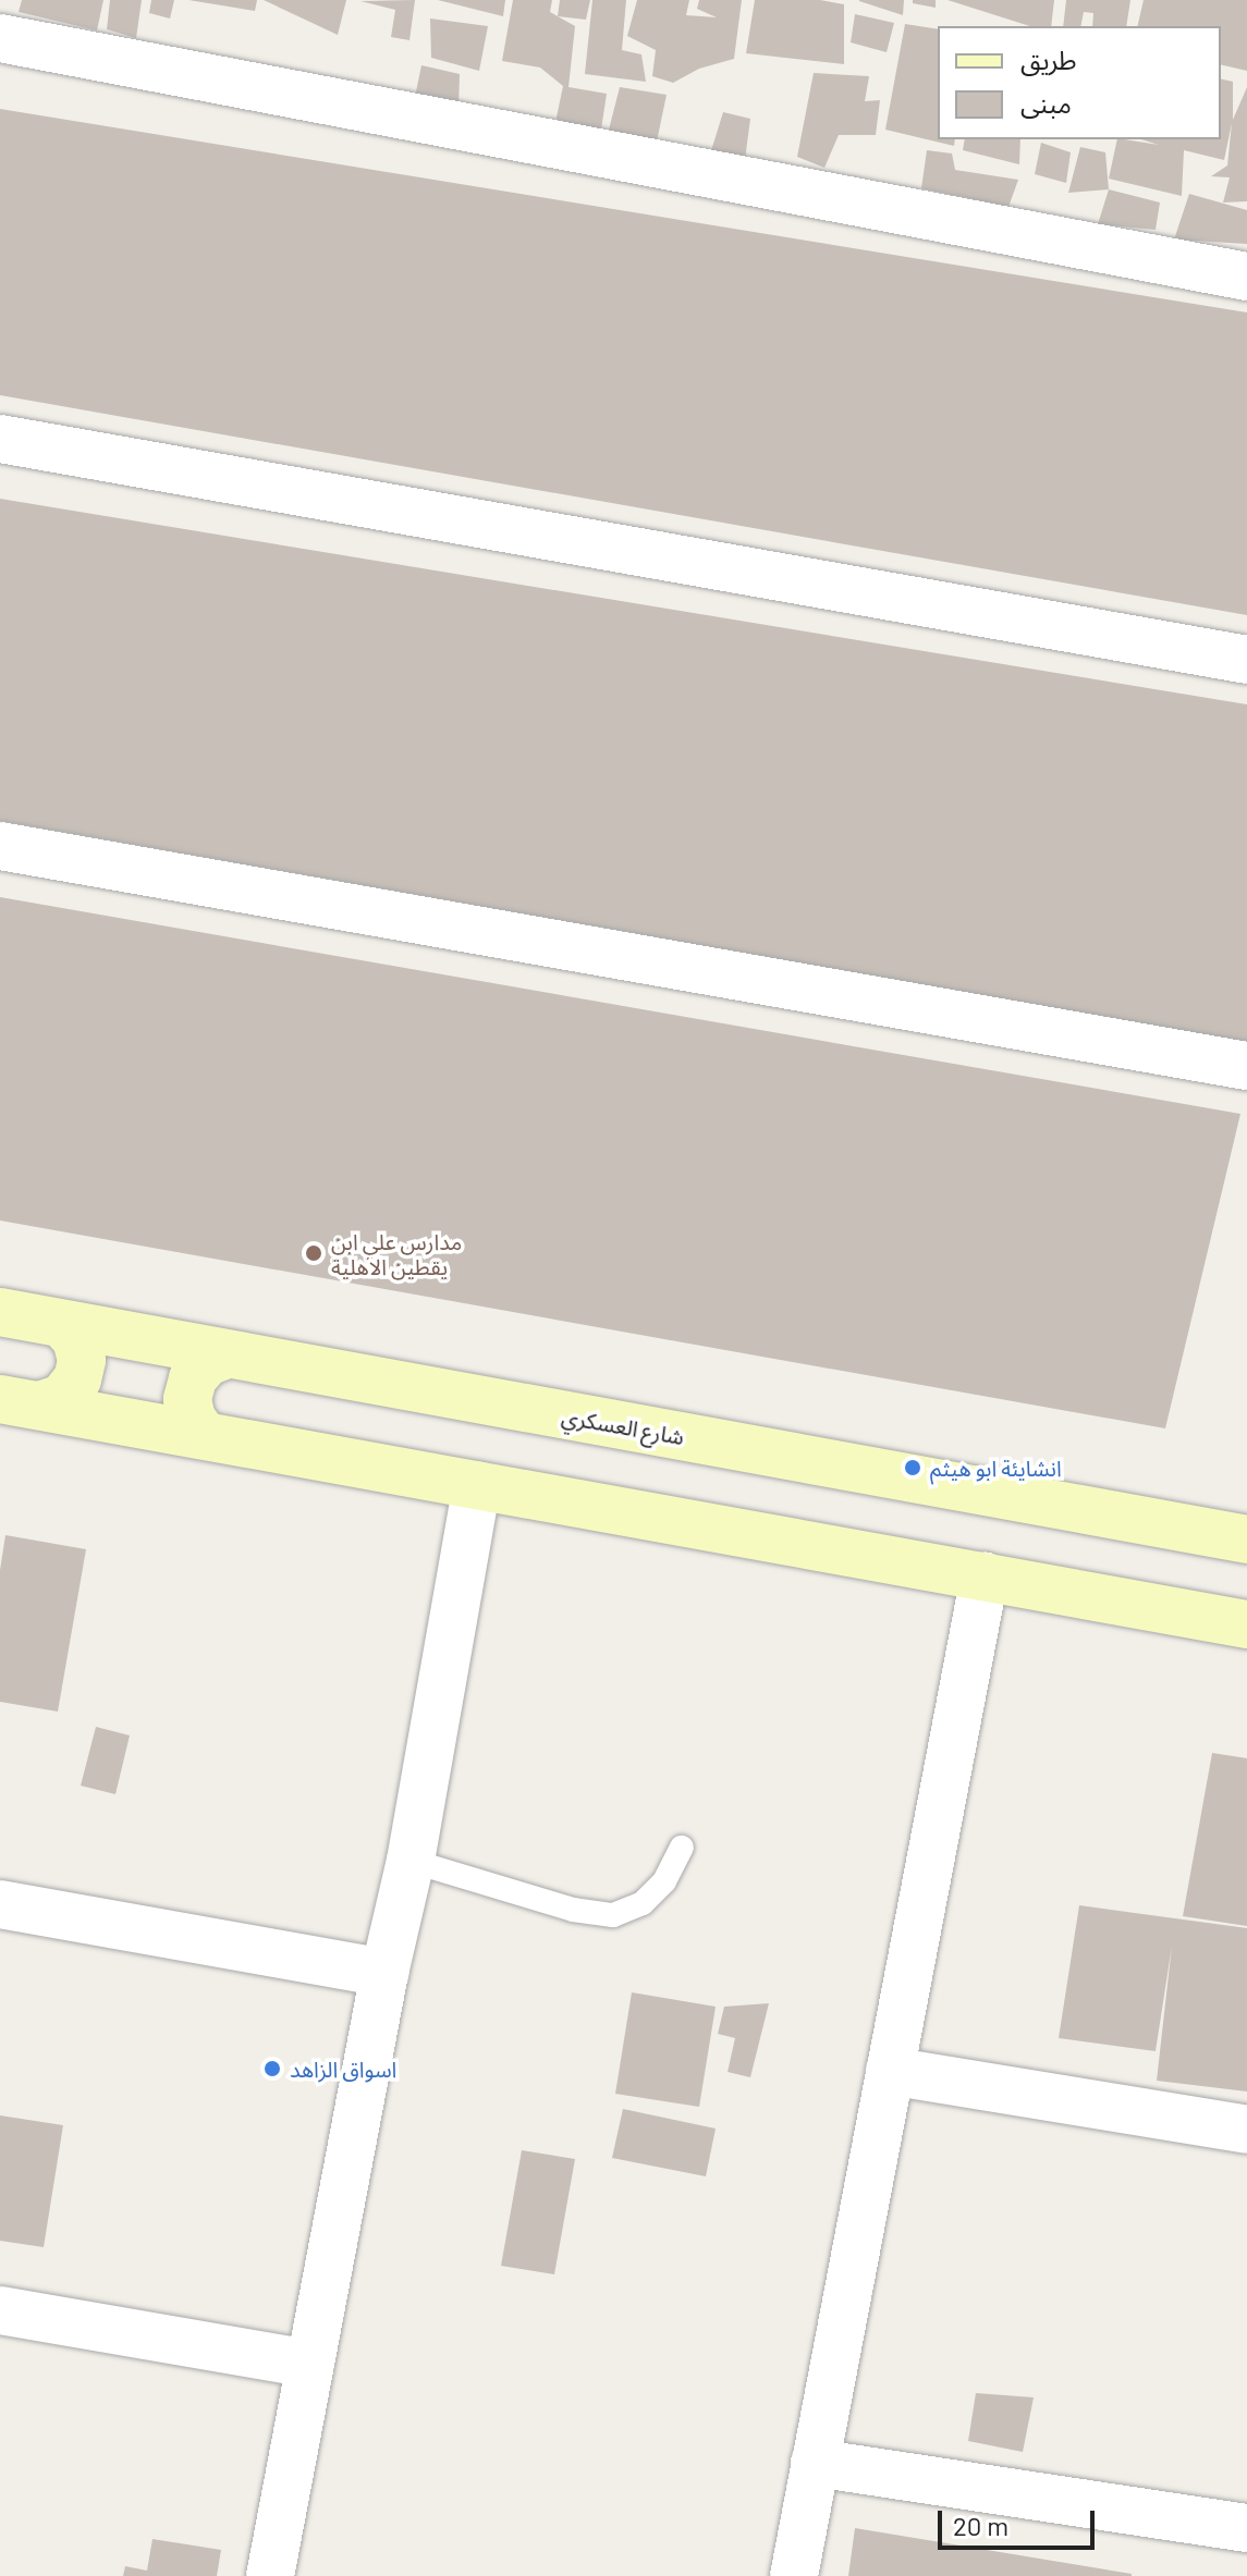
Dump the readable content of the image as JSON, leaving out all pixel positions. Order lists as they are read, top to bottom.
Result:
{
  "streets": {
    "main road": ["شارع العسكري"]
  },
  "places": ["مدارس علي ابن يقطين الاهلية", "انشايئة ابو هيثم", "اسواق الزاهد"],
  "legend": ["طريق", "مبنى"],
  "scale_bar": "20 m"
}
